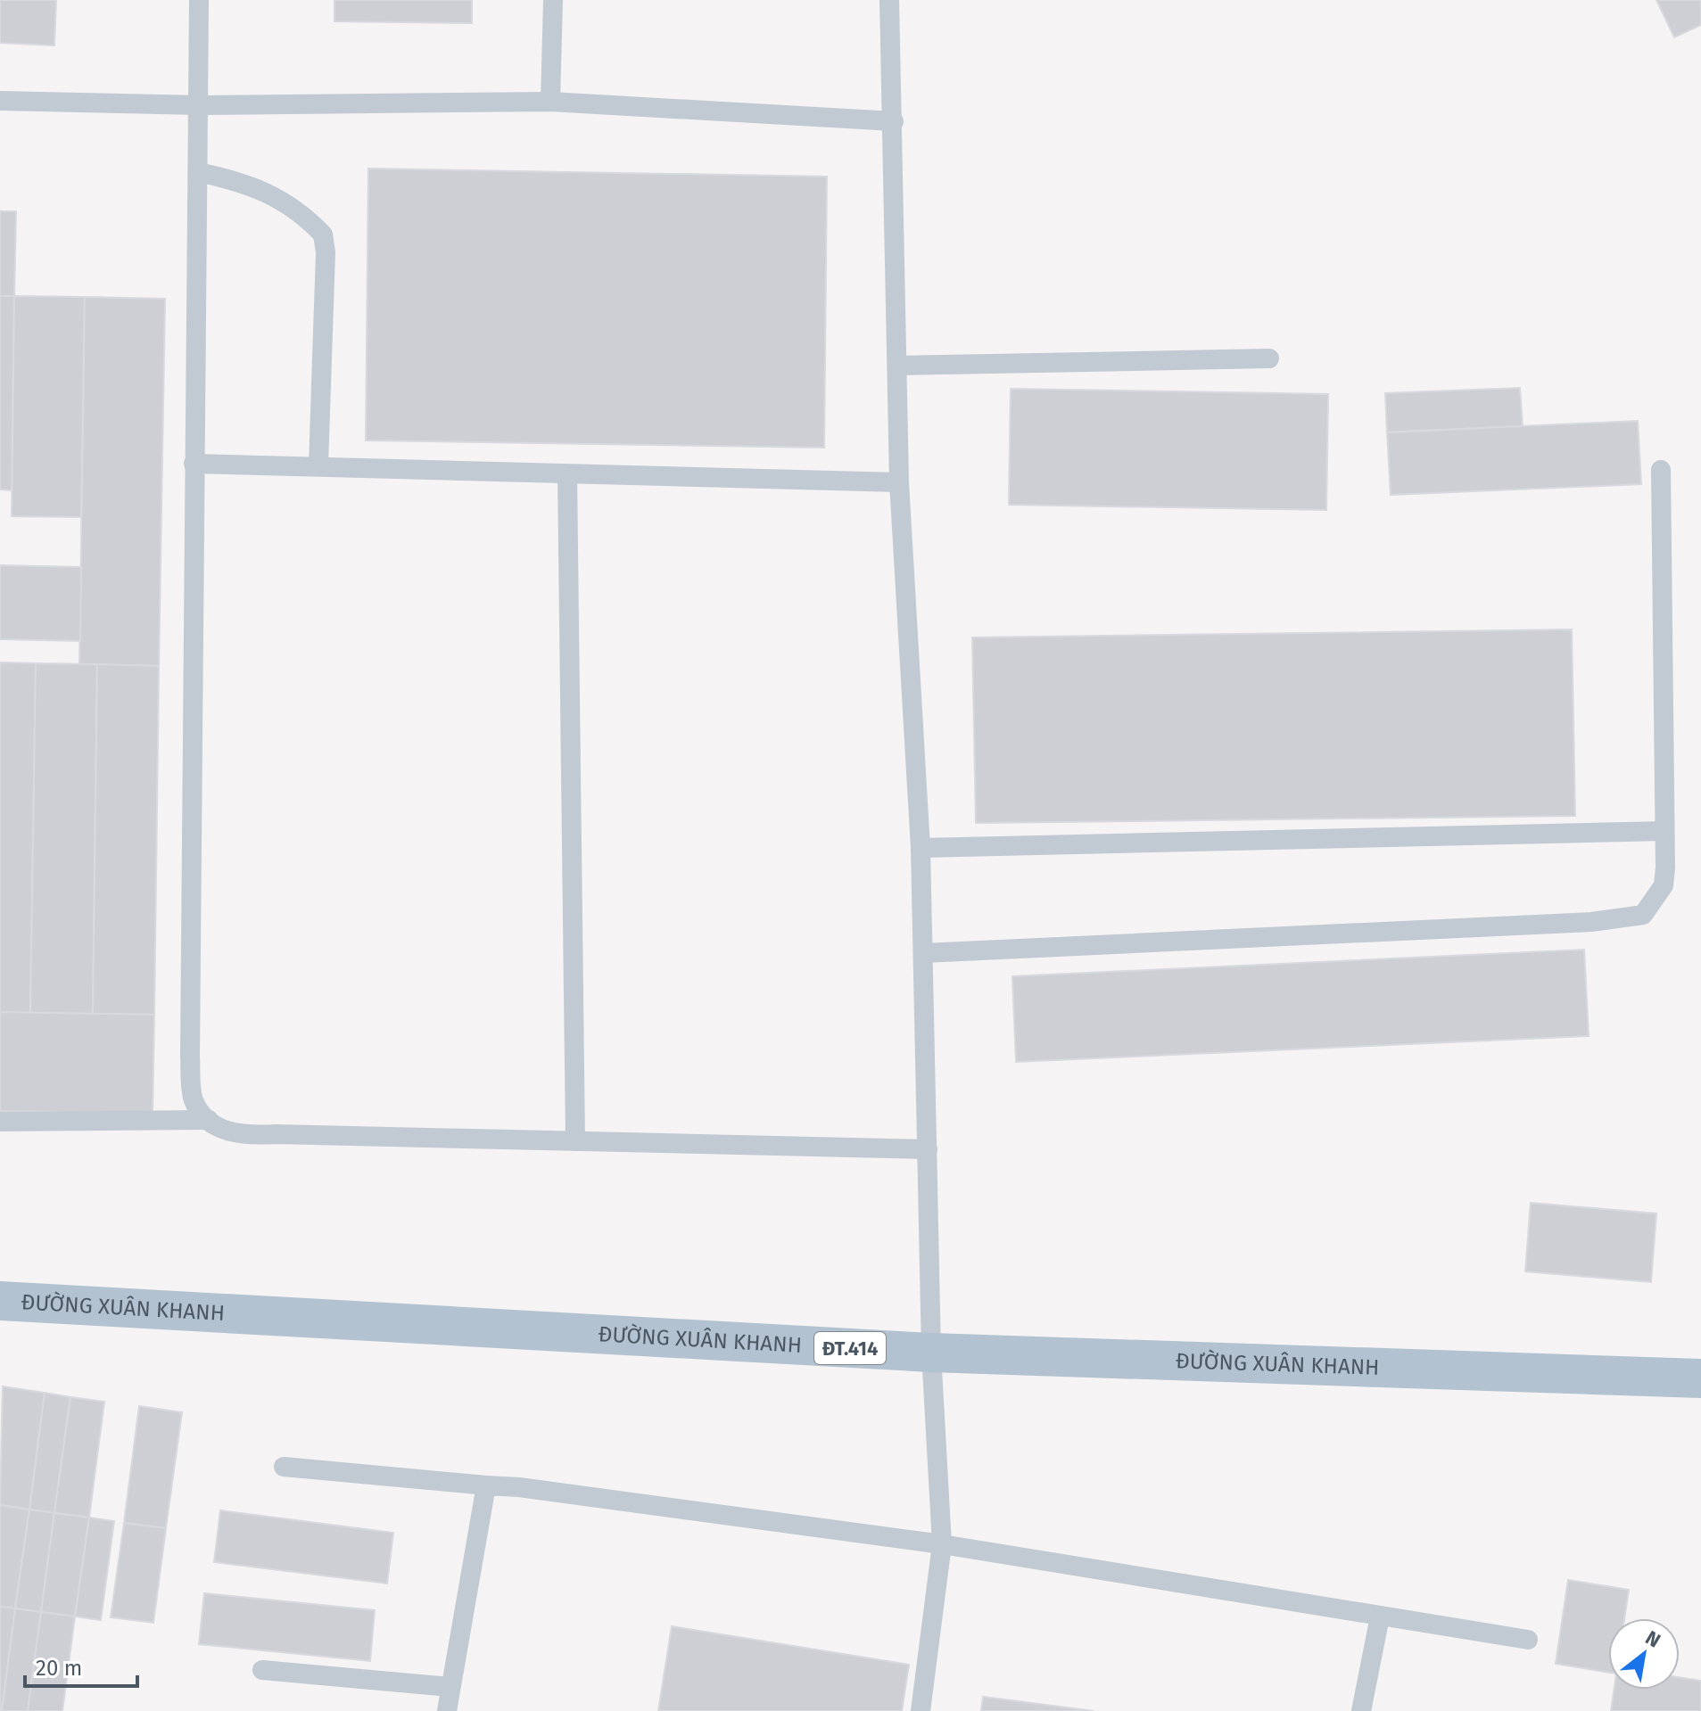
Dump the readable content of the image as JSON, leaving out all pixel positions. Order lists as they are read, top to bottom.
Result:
{
  "streets": {
    "main road": ["ĐƯỜNG XUÂN KHANH", "ĐT.414"]
  },
  "scale_bar": "20 m",
  "north": "top right"
}
